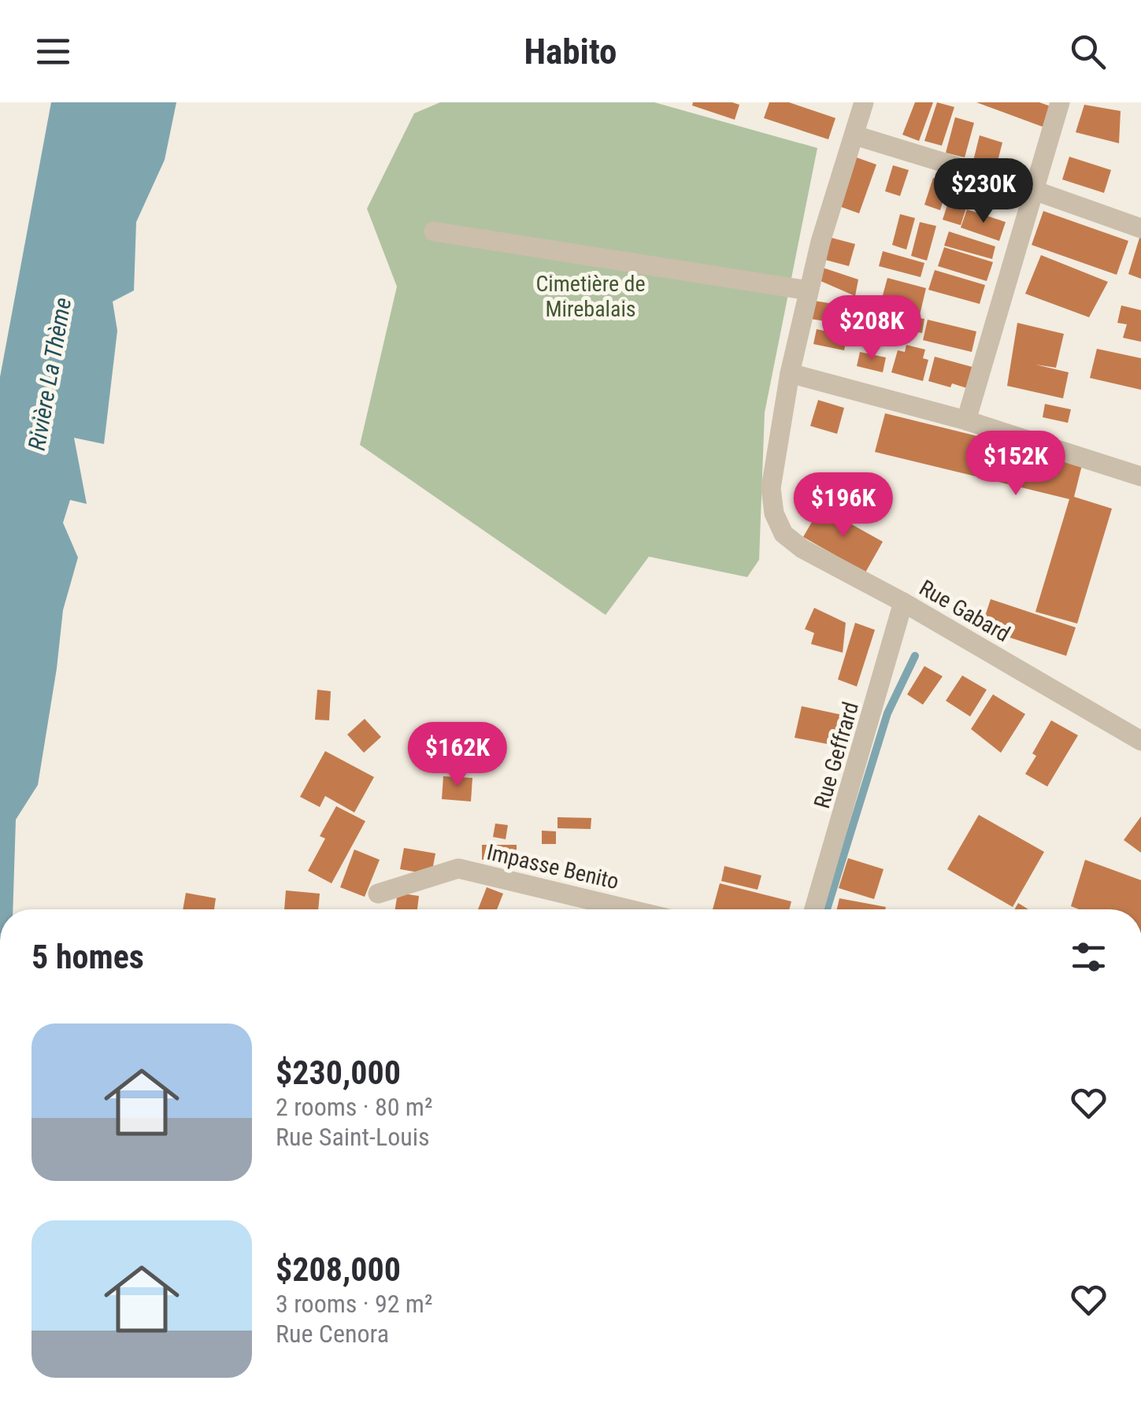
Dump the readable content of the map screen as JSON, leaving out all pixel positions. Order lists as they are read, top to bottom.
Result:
{
  "streets": {
    "street": ["Rue Gabard", "Rue Geffrard", "Impasse Benito"]
  },
  "crossings": [
    ["Rue Gabard", "Rue Geffrard"]
  ],
  "water": ["Rivière La Thème"],
  "parks": ["Cimetière de Mirebalais"],
  "page": {
    "header": "Habito",
    "price": [
      "$230K",
      "$208K",
      "$152K",
      "$196K",
      "$162K"
    ],
    "heading": "5 homes",
    "list": [
      {
        "name": "$230,000",
        "note": "2 rooms · 80 m² · Rue Saint-Louis"
      },
      {
        "name": "$208,000",
        "note": "3 rooms · 92 m² · Rue Cenora"
      }
    ]
  }
}
